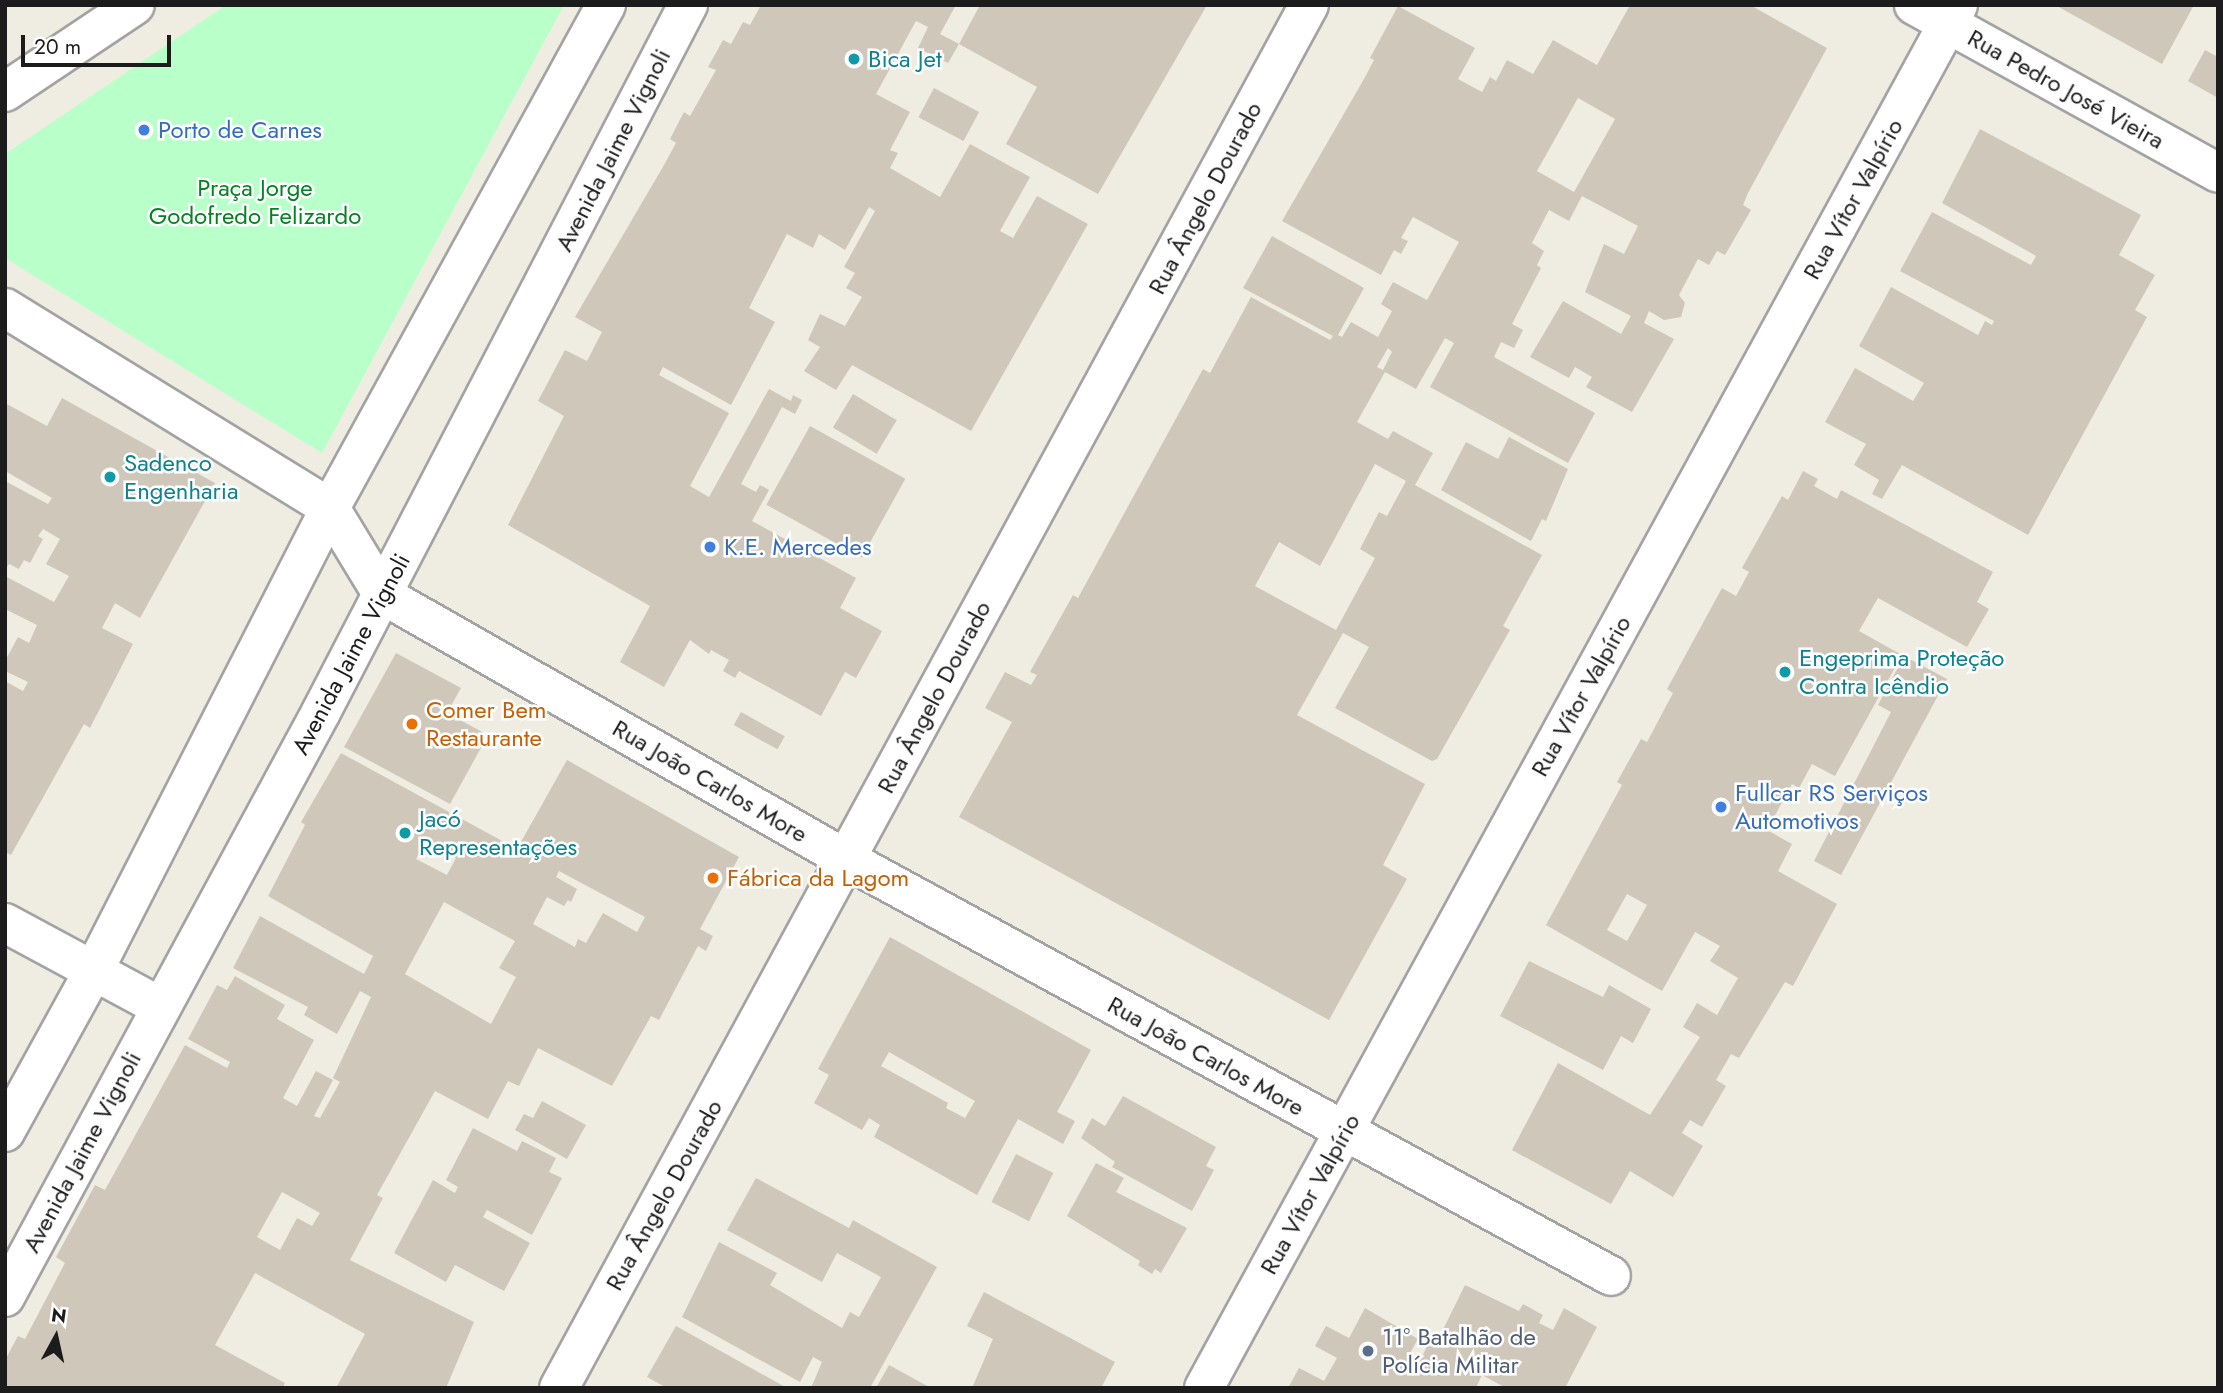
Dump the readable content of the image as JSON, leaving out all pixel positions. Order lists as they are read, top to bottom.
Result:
{
  "streets": {
    "street": [
      "Rua Pedro José Vieira",
      "Avenida Jaime Vignoli",
      "Rua Ângelo Dourado",
      "Rua Vítor Valpírio",
      "Rua João Carlos More"
    ]
  },
  "crossings": [
    ["Rua Pedro José Vieira", "Rua Vítor Valpírio"],
    ["Avenida Jaime Vignoli", "Rua João Carlos More"],
    ["Rua Ângelo Dourado", "Rua João Carlos More"],
    ["Rua Vítor Valpírio", "Rua João Carlos More"]
  ],
  "parks": ["Praça Jorge Godofredo Felizardo"],
  "places": [
    "Bica Jet",
    "Porto de Carnes",
    "Sadenco Engenharia",
    "K.E. Mercedes",
    "Engeprima Proteção Contra Icêndio",
    "Comer Bem Restaurante",
    "Fullcar RS Serviços Automotivos",
    "Jacó Representações",
    "Fábrica da Lagom",
    "11º Batalhão de Polícia Militar"
  ],
  "scale_bar": "20 m",
  "north": "top"
}
